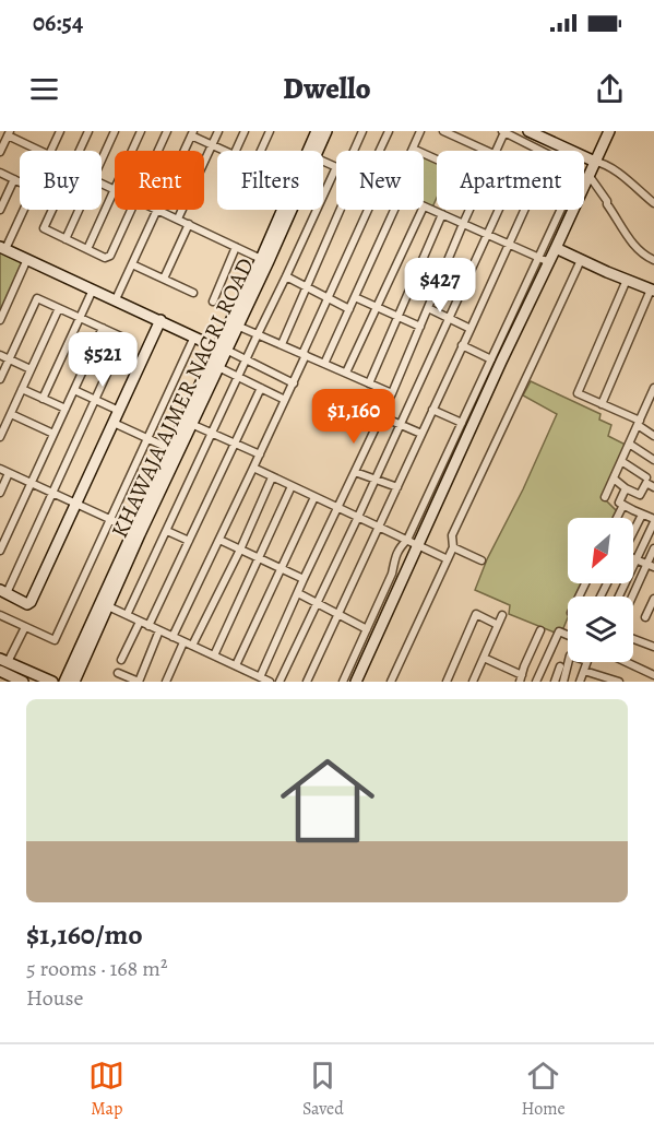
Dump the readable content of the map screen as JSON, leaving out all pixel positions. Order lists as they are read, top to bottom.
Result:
{
  "streets": {
    "main road": ["KHAWAJA AJMER NAGRI ROAD"]
  },
  "north": "bottom left",
  "page": {
    "status": "06:54",
    "header": "Dwello",
    "chip": [
      "Buy",
      "Rent",
      "Filters",
      "New",
      "Apartment"
    ],
    "price": ["$427", "$521", "$1,160"],
    "list": [
      {
        "name": "$1,160/mo",
        "note": "5 rooms · 168 m² · House"
      }
    ],
    "tabs": ["Map", "Saved", "Home"]
  }
}
